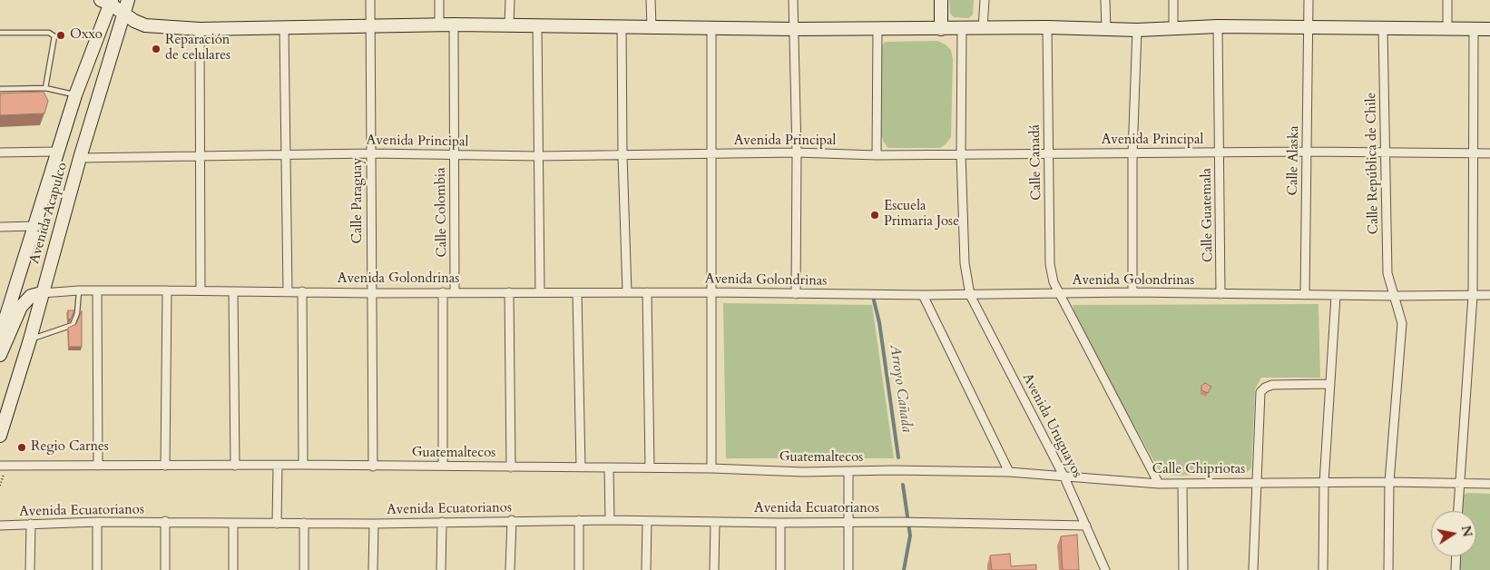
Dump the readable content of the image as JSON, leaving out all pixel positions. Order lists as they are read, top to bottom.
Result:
{
  "streets": {
    "main road": ["Avenida Acapulco"],
    "street": [
      "Avenida Principal",
      "Calle Alaska",
      "Calle Canadá",
      "Calle República de Chile",
      "Calle Paraguay",
      "Calle Colombia",
      "Calle Guatemala",
      "Avenida Golondrinas",
      "Avenida Uruguayos",
      "Guatemaltecos",
      "Calle Chipriotas",
      "Avenida Ecuatorianos"
    ]
  },
  "crossings": [
    ["Avenida Principal", "Calle Alaska"],
    ["Avenida Principal", "Calle Canadá"],
    ["Avenida Principal", "Calle República de Chile"],
    ["Avenida Principal", "Calle Paraguay"],
    ["Avenida Principal", "Calle Colombia"],
    ["Avenida Principal", "Avenida Acapulco"],
    ["Avenida Principal", "Calle Guatemala"],
    ["Avenida Principal", "Avenida Uruguayos"],
    ["Calle Alaska", "Avenida Golondrinas"],
    ["Calle Canadá", "Avenida Golondrinas"],
    ["Calle Canadá", "Calle Chipriotas"],
    ["Calle República de Chile", "Avenida Golondrinas"],
    ["Calle República de Chile", "Calle Chipriotas"],
    ["Calle Paraguay", "Avenida Golondrinas"],
    ["Calle Paraguay", "Guatemaltecos"],
    ["Calle Colombia", "Avenida Golondrinas"],
    ["Avenida Acapulco", "Avenida Golondrinas"],
    ["Calle Guatemala", "Avenida Golondrinas"],
    ["Avenida Golondrinas", "Avenida Uruguayos"],
    ["Avenida Uruguayos", "Calle Chipriotas"],
    ["Avenida Uruguayos", "Avenida Ecuatorianos"],
    ["Guatemaltecos", "Calle Chipriotas"]
  ],
  "water": ["Arroyo Cañada"],
  "places": [
    "Oxxo",
    "Reparación de celulares",
    "Escuela Primaria Jose",
    "Regio Carnes"
  ],
  "north": "right"
}
